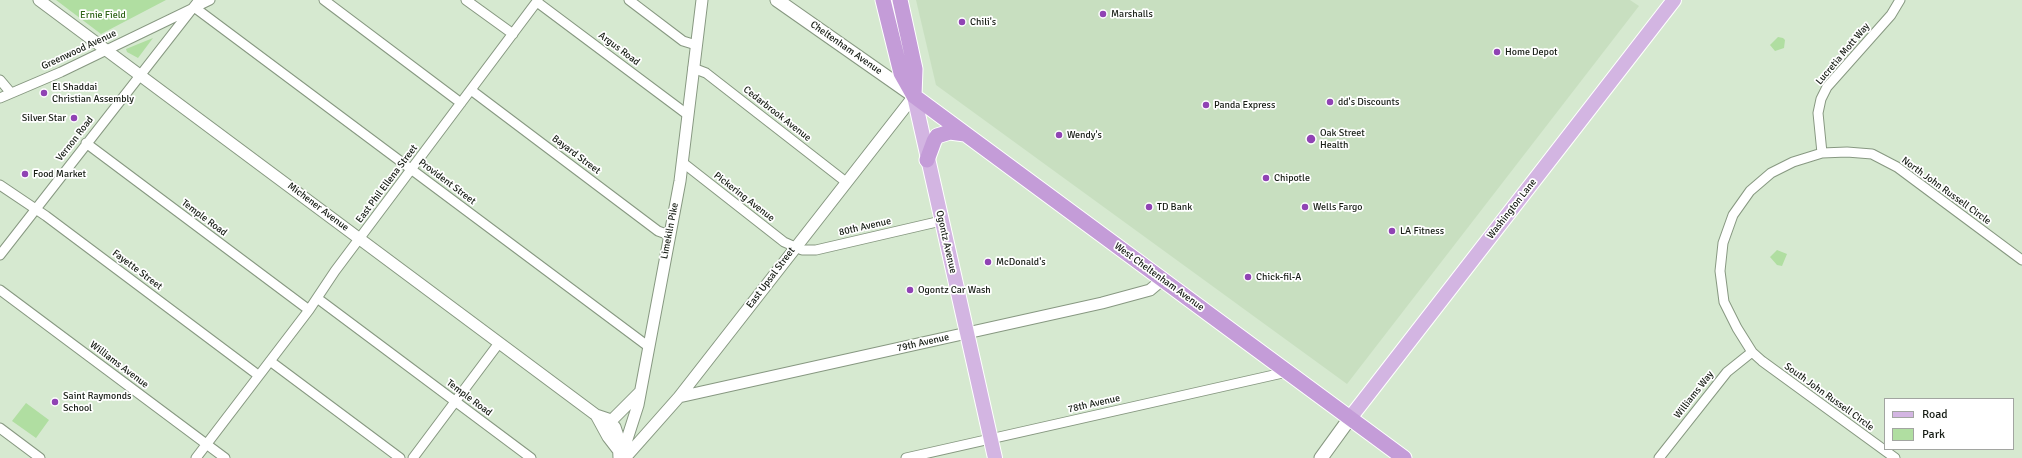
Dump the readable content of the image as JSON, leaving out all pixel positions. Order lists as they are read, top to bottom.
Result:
{
  "streets": {
    "highway": ["Ogontz Avenue", "West Cheltenham Avenue"],
    "main road": ["Cheltenham Avenue", "Washington Lane"],
    "street": [
      "Argus Road",
      "Greenwood Avenue",
      "Lucretia Mott Way",
      "Cedarbrook Avenue",
      "Vernon Road",
      "Bayard Street",
      "Provident Street",
      "East Phil Ellena Street",
      "North John Russell Circle",
      "Pickering Avenue",
      "Michener Avenue",
      "Temple Road",
      "80th Avenue",
      "Limekiln Pike",
      "Fayette Street",
      "East Upsal Street",
      "79th Avenue",
      "Williams Avenue",
      "Williams Way",
      "South John Russell Circle",
      "78th Avenue"
    ]
  },
  "crossings": [
    ["Cheltenham Avenue", "Ogontz Avenue"],
    ["Cheltenham Avenue", "West Cheltenham Avenue"],
    ["Cheltenham Avenue", "East Upsal Street"],
    ["Argus Road", "East Phil Ellena Street"],
    ["Argus Road", "Limekiln Pike"],
    ["Greenwood Avenue", "Vernon Road"],
    ["Greenwood Avenue", "Provident Street"],
    ["Greenwood Avenue", "Michener Avenue"],
    ["Lucretia Mott Way", "North John Russell Circle"],
    ["Cedarbrook Avenue", "Limekiln Pike"],
    ["Cedarbrook Avenue", "East Upsal Street"],
    ["Vernon Road", "Provident Street"],
    ["Vernon Road", "Michener Avenue"],
    ["Vernon Road", "Temple Road"],
    ["Vernon Road", "Fayette Street"],
    ["Bayard Street", "East Phil Ellena Street"],
    ["Bayard Street", "Limekiln Pike"],
    ["Provident Street", "East Phil Ellena Street"],
    ["Provident Street", "Limekiln Pike"],
    ["East Phil Ellena Street", "Michener Avenue"],
    ["East Phil Ellena Street", "Temple Road"],
    ["East Phil Ellena Street", "Fayette Street"],
    ["East Phil Ellena Street", "Williams Avenue"],
    ["North John Russell Circle", "Williams Way"],
    ["North John Russell Circle", "South John Russell Circle"],
    ["Pickering Avenue", "80th Avenue"],
    ["Pickering Avenue", "Limekiln Pike"],
    ["Pickering Avenue", "East Upsal Street"],
    ["Michener Avenue", "Limekiln Pike"],
    ["Michener Avenue", "East Upsal Street"],
    ["Washington Lane", "West Cheltenham Avenue"],
    ["80th Avenue", "Ogontz Avenue"],
    ["80th Avenue", "East Upsal Street"],
    ["Limekiln Pike", "East Upsal Street"],
    ["Ogontz Avenue", "West Cheltenham Avenue"],
    ["Ogontz Avenue", "East Upsal Street"],
    ["Ogontz Avenue", "79th Avenue"],
    ["Ogontz Avenue", "78th Avenue"],
    ["West Cheltenham Avenue", "East Upsal Street"],
    ["West Cheltenham Avenue", "79th Avenue"],
    ["West Cheltenham Avenue", "78th Avenue"],
    ["East Upsal Street", "79th Avenue"],
    ["Williams Way", "South John Russell Circle"]
  ],
  "parks": ["Ernie Field"],
  "places": [
    "Marshalls",
    "Chili's",
    "Home Depot",
    "El Shaddai Christian Assembly",
    "dd's Discounts",
    "Panda Express",
    "Silver Star",
    "Wendy's",
    "Oak Street Health",
    "Food Market",
    "Chipotle",
    "TD Bank",
    "Wells Fargo",
    "LA Fitness",
    "McDonald's",
    "Chick-fil-A",
    "Ogontz Car Wash",
    "Saint Raymonds School"
  ],
  "legend": ["Road", "Park"]
}
